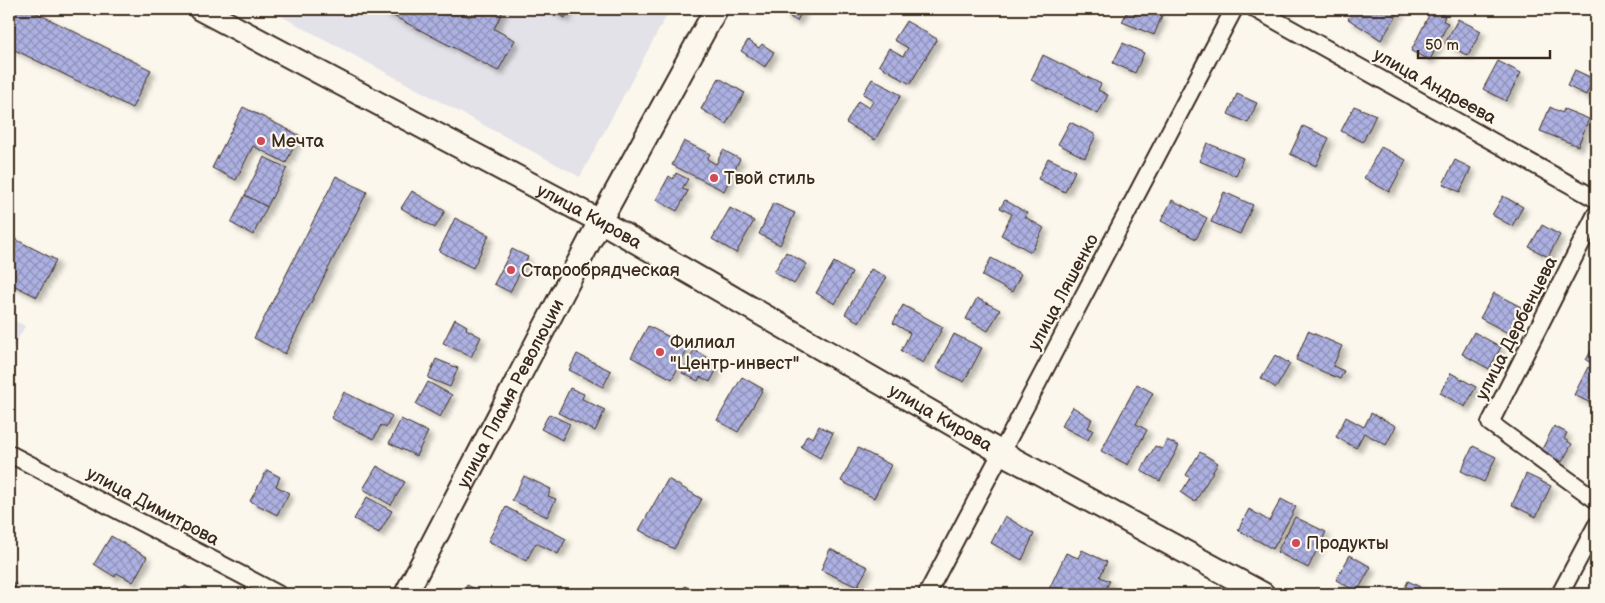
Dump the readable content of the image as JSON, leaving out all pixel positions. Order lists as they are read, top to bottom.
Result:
{
  "streets": {
    "main road": ["улица Кирова", "улица Пламя Революции"],
    "street": [
      "улица Андреева",
      "улица Ляшенко",
      "улица Дербенцева",
      "улица Димитрова"
    ]
  },
  "crossings": [
    ["улица Кирова", "улица Ляшенко"],
    ["улица Кирова", "улица Пламя Революции"]
  ],
  "places": [
    "Мечта",
    "Твой стиль",
    "Старообрядческая",
    "Филиал \"Центр-инвест\"",
    "Продукты"
  ],
  "scale_bar": "50 m"
}
